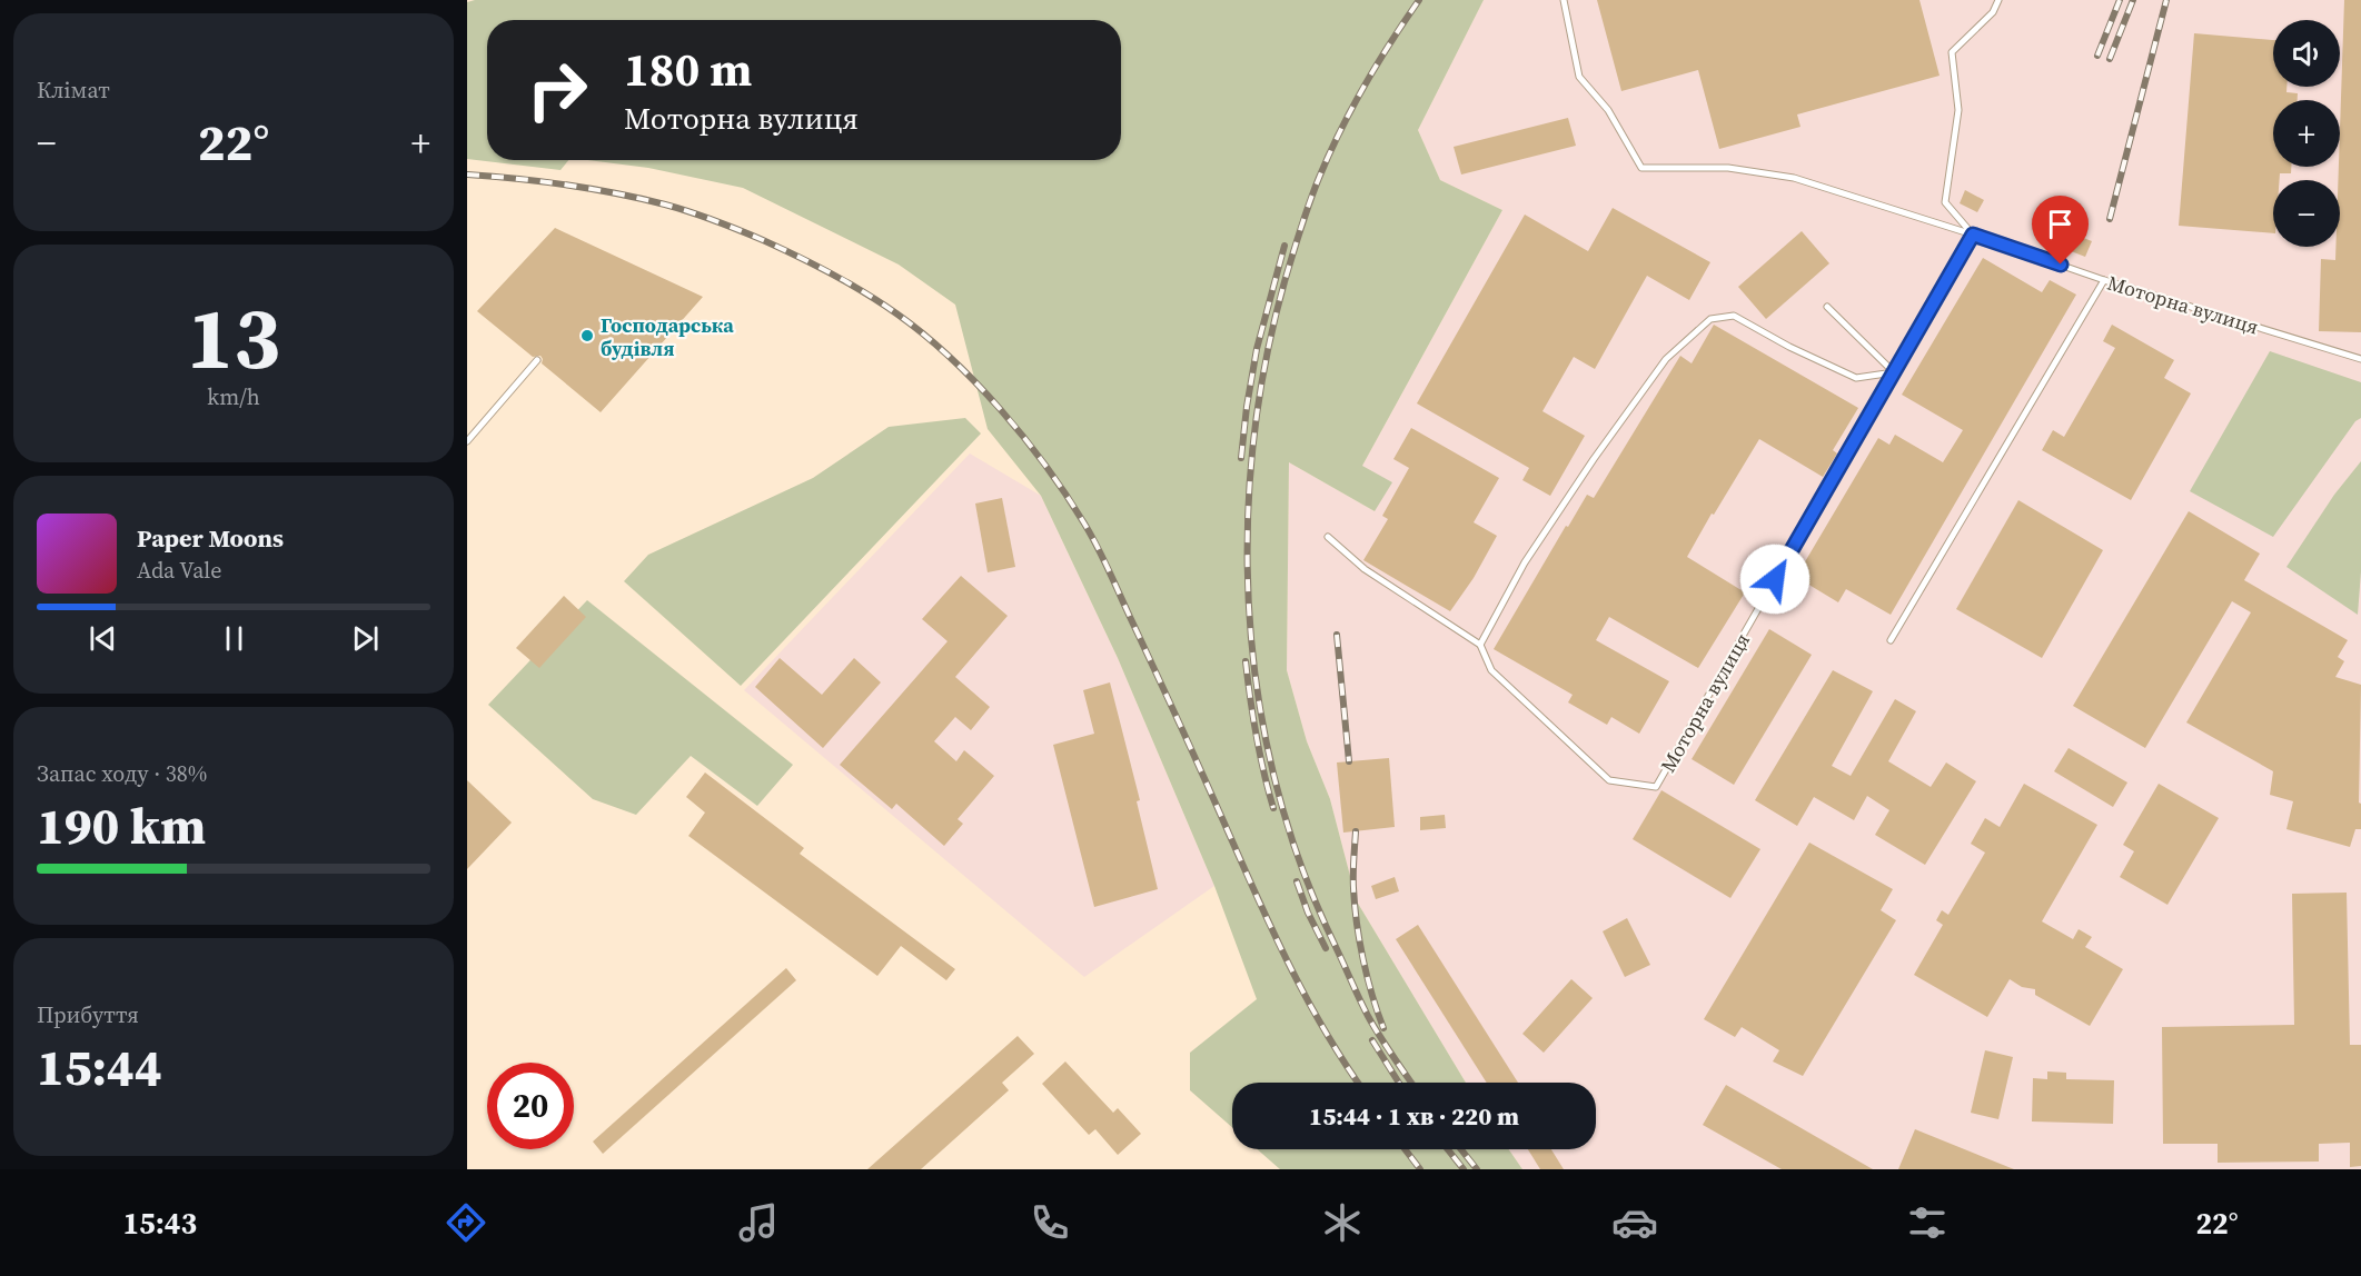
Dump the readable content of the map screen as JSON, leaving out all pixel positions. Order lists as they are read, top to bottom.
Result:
{
  "streets": {
    "lane": ["Моторна вулиця"]
  },
  "places": ["Господарська будівля"],
  "page": {
    "tile": [
      "Клімат",
      ["13", "km/h"],
      ["Запас ходу · 38%", "190 km"],
      ["Прибуття", "15:44"]
    ],
    "map_buttons": ["+", "−"],
    "turn": ["180 m", "Моторна вулиця"],
    "heat": ["−", "22°", "+"],
    "song": ["Paper Moons", "Ada Vale"],
    "limit": "20",
    "trip": "15:44 · 1 хв · 220 m",
    "tabs": ["15:43", "22°"]
  }
}
